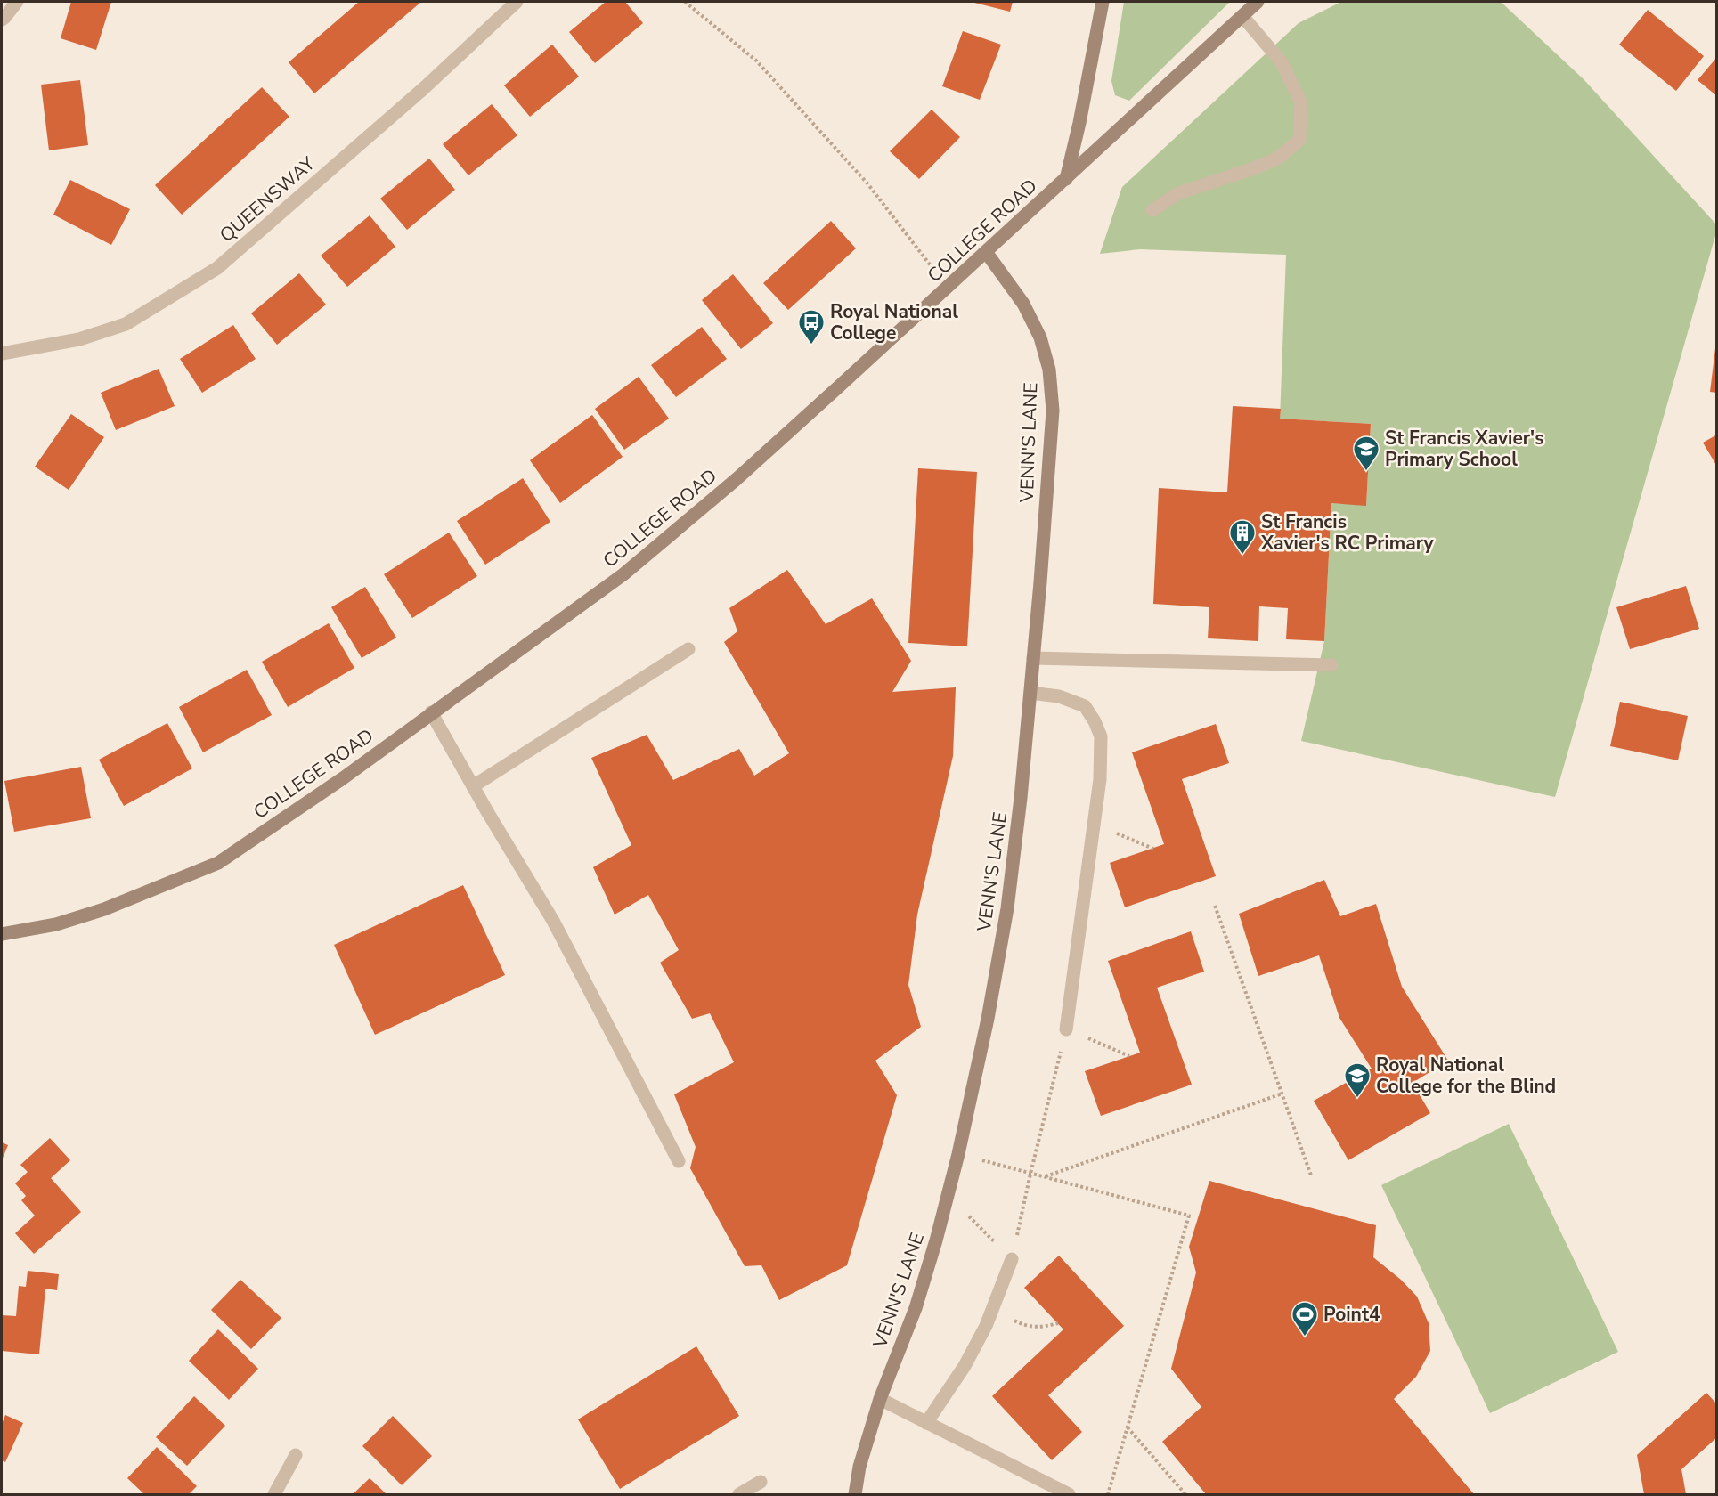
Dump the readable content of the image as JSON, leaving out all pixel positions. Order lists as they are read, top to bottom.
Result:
{
  "streets": {
    "street": ["QUEENSWAY", "COLLEGE ROAD", "VENN'S LANE"]
  },
  "crossings": [
    ["COLLEGE ROAD", "VENN'S LANE"]
  ],
  "places": {
    "bus stop": ["Royal National College"],
    "school or university": ["St Francis Xavier's Primary School", "Royal National College for the Blind"],
    "building": ["St Francis Xavier's RC Primary"],
    "sports": ["Point4"]
  }
}
